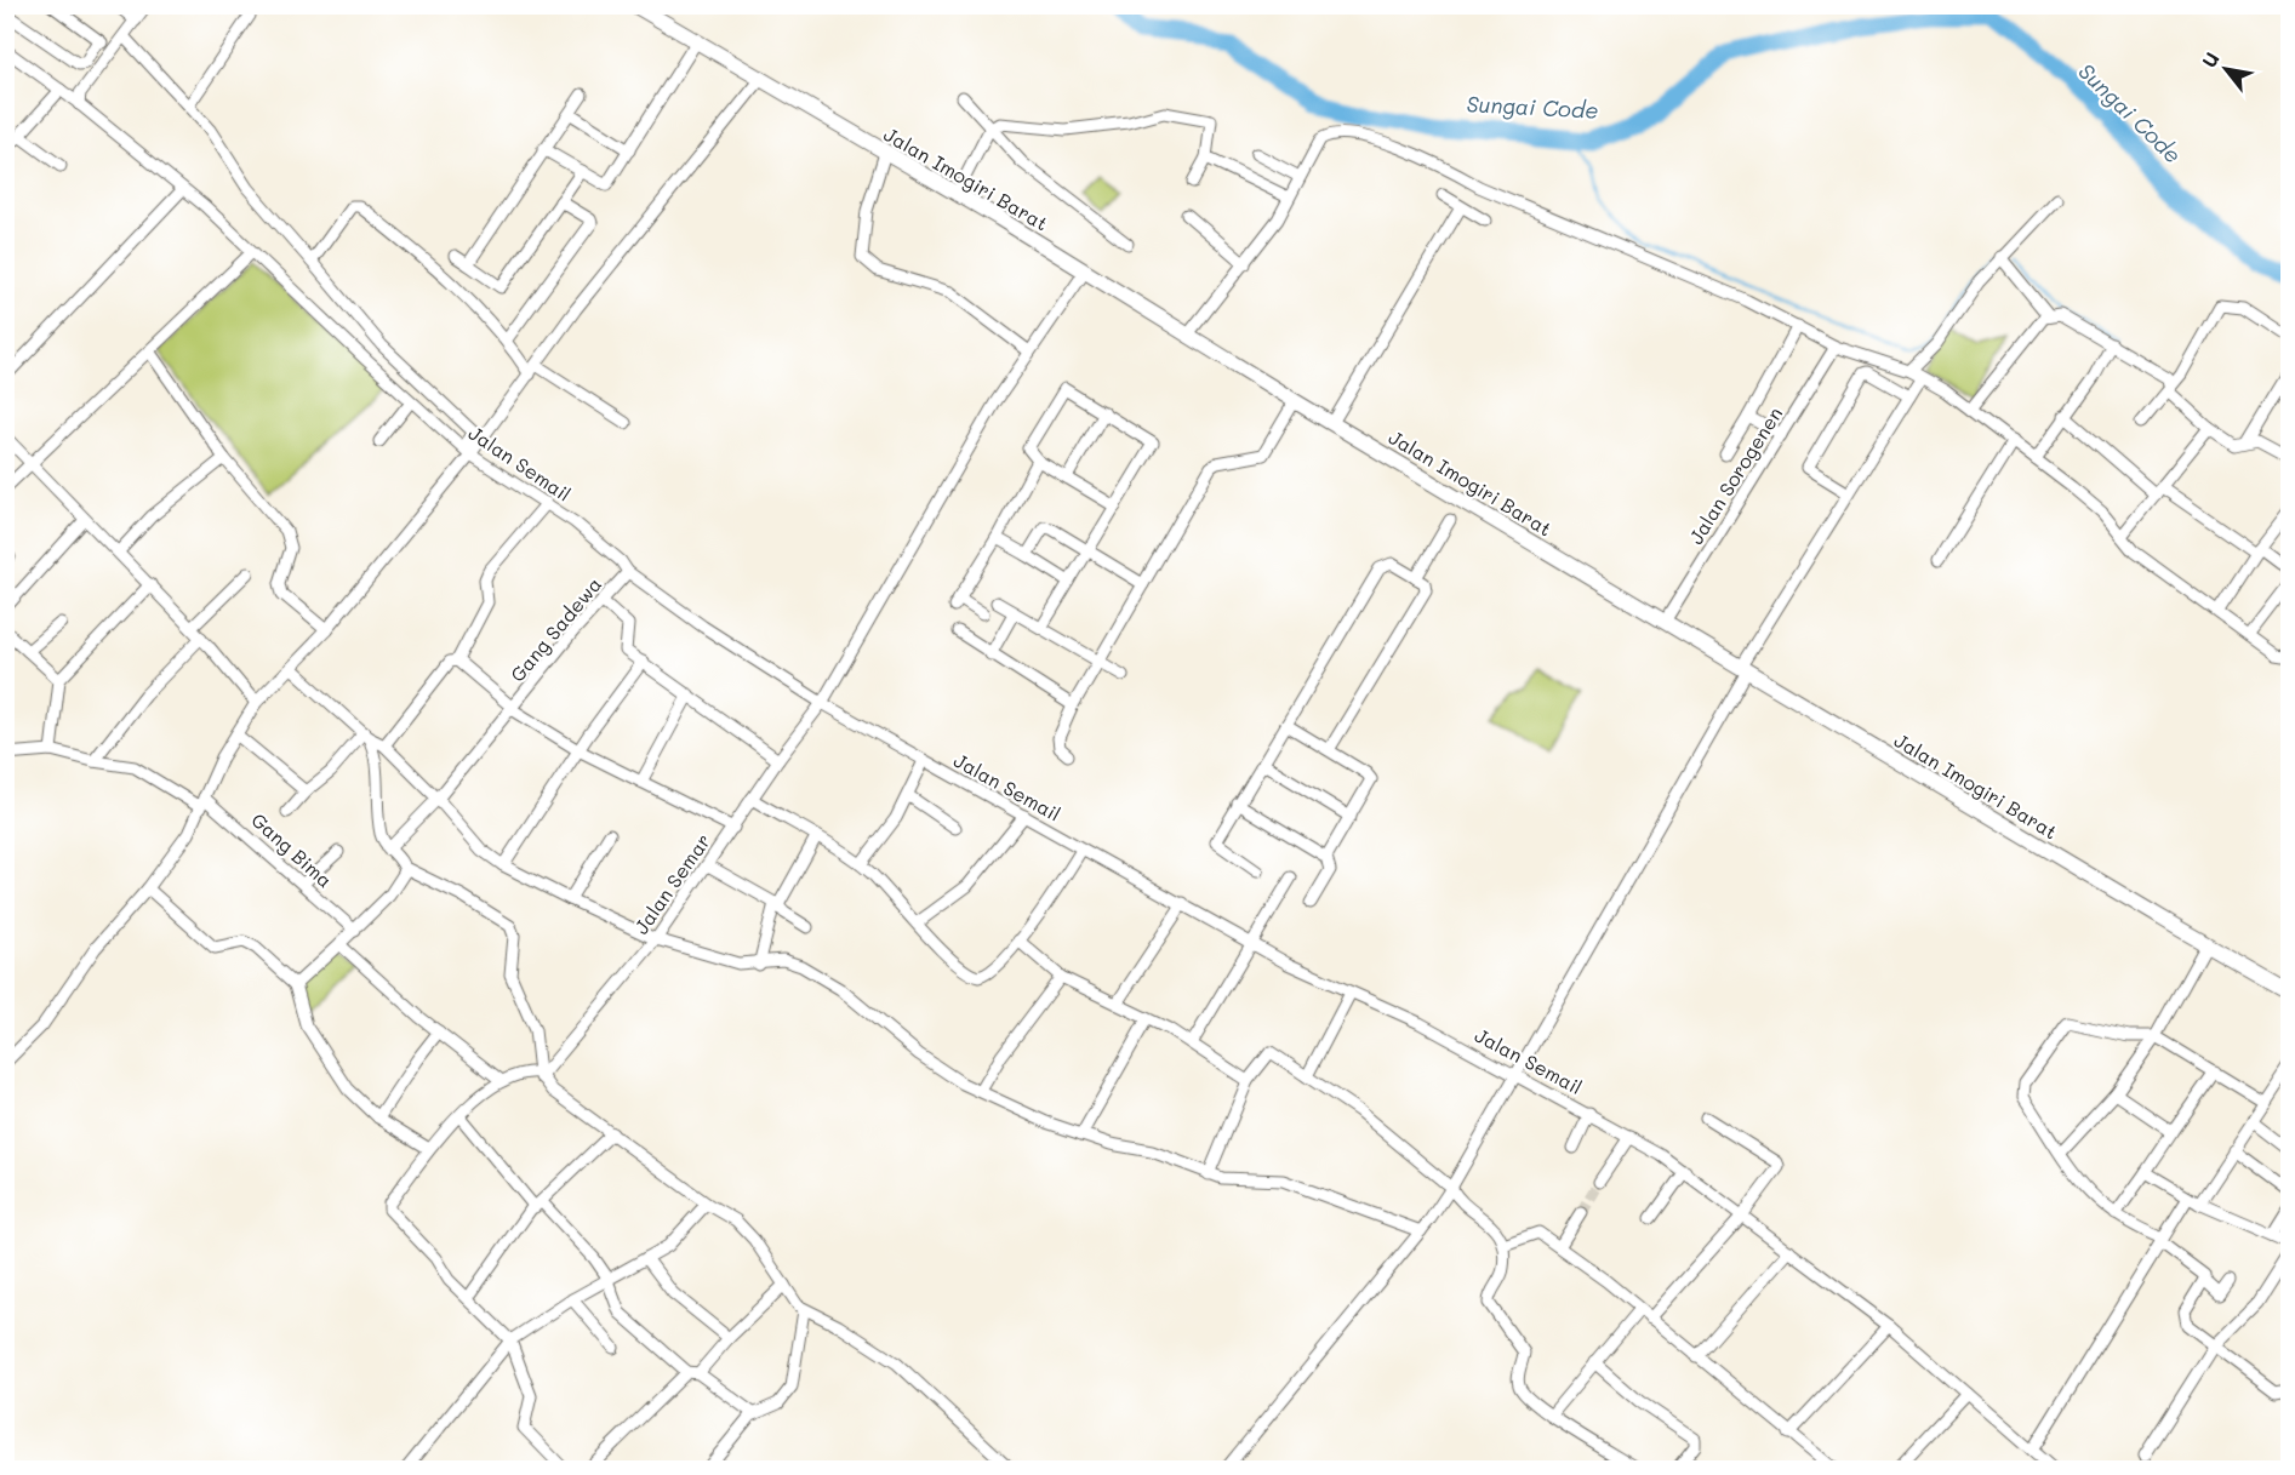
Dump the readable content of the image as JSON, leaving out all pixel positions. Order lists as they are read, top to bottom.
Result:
{
  "streets": {
    "main road": ["Jalan Imogiri Barat"],
    "street": [
      "Jalan Semail",
      "Jalan Sorogenen",
      "Gang Sadewa",
      "Gang Bima",
      "Jalan Semar"
    ]
  },
  "crossings": [
    ["Jalan Imogiri Barat", "Jalan Sorogenen"],
    ["Jalan Imogiri Barat", "Jalan Semar"],
    ["Jalan Semail", "Gang Sadewa"],
    ["Jalan Semail", "Jalan Semar"]
  ],
  "water": ["Sungai Code"],
  "north": "top left"
}
